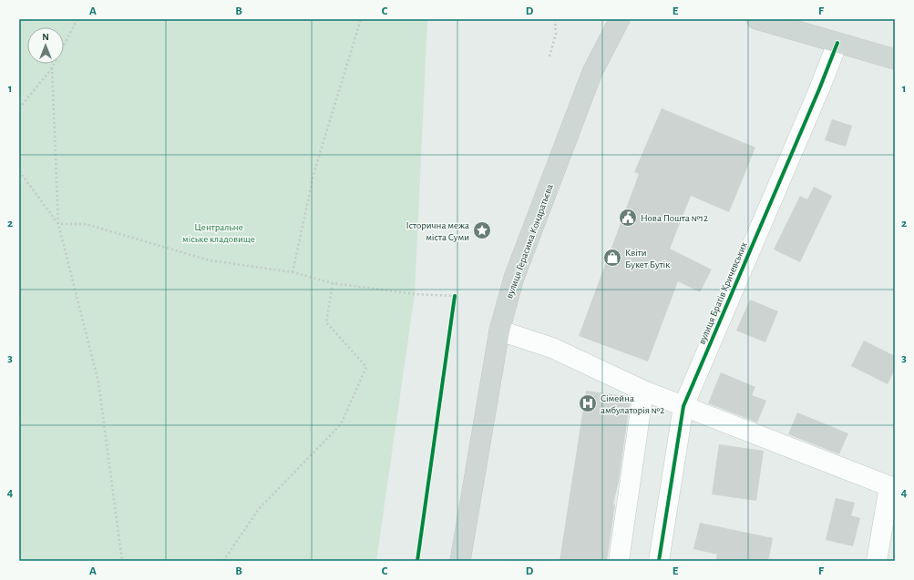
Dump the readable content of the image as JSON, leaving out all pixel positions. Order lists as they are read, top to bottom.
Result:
{
  "streets": {
    "main road": ["вулиця Герасима Кондратьєва"],
    "street": ["вулиця Братів Кричевських"]
  },
  "parks": ["Центральне міське кладовище"],
  "places": {
    "public building": ["Нова Пошта №12"],
    "place": ["Історична межа міста Суми"],
    "shop": ["Квіти Букет Бутік"],
    "hospital": ["Сімейна амбулаторія №2"]
  },
  "north": "top",
  "grid": {
    "columns": [
      "A",
      "B",
      "C",
      "D",
      "E",
      "F"
    ],
    "rows": [
      "1",
      "2",
      "3",
      "4"
    ]
  }
}
